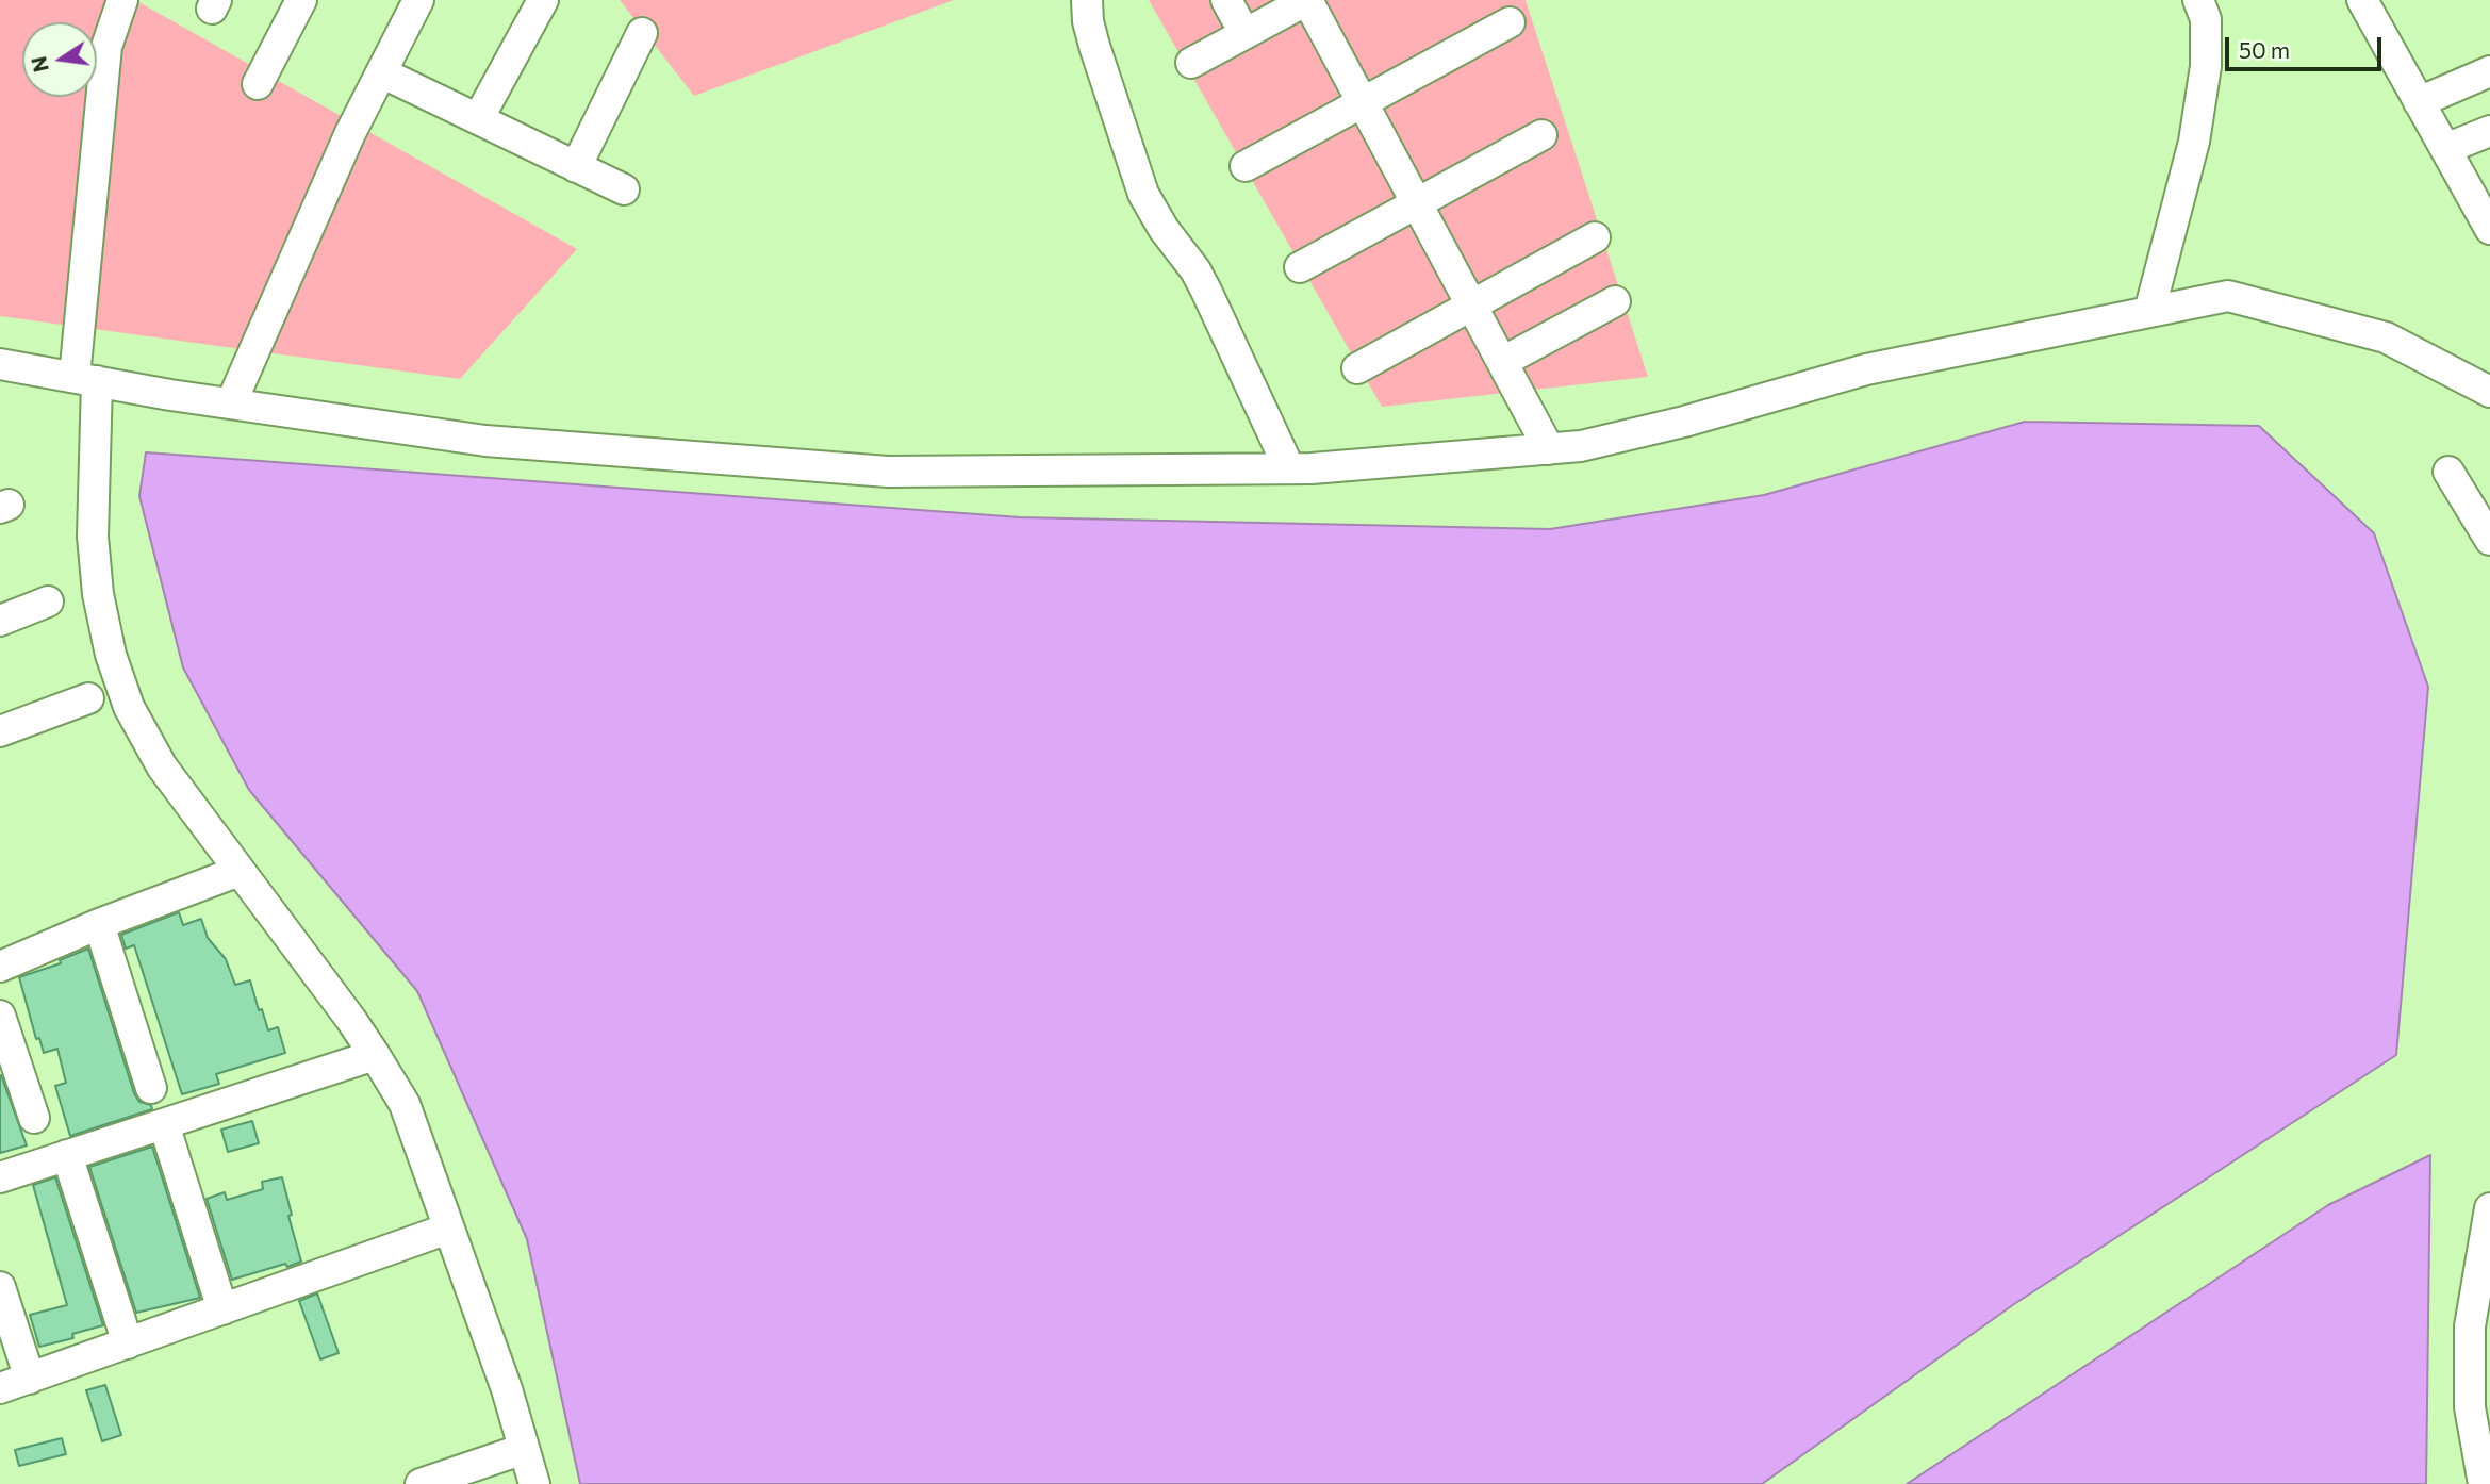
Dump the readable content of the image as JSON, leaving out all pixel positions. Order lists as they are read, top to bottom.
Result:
{
  "scale_bar": "50 m",
  "north": "left"
}
